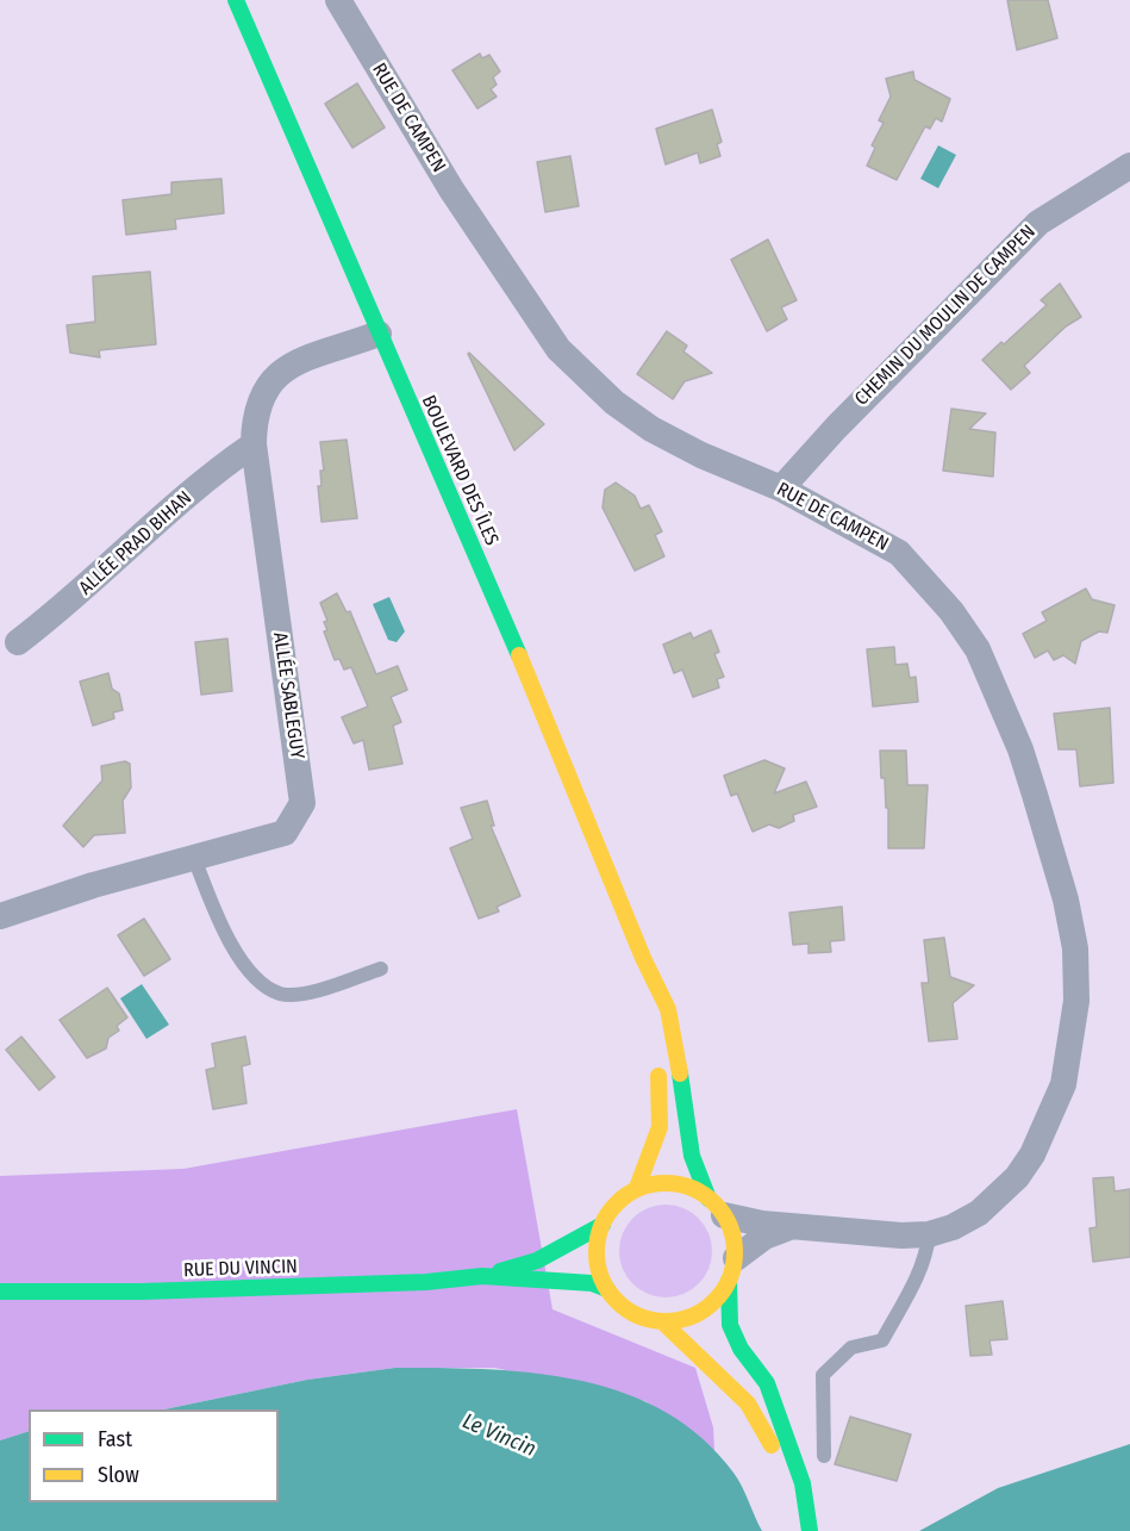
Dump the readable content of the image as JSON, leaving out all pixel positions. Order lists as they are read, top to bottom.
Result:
{
  "streets": {
    "main road": ["BOULEVARD DES ÎLES", "RUE DU VINCIN"],
    "street": [
      "RUE DE CAMPEN",
      "CHEMIN DU MOULIN DE CAMPEN",
      "ALLÉE PRAD BIHAN",
      "ALLÉE SABLEGUY"
    ]
  },
  "crossings": [
    ["RUE DE CAMPEN", "CHEMIN DU MOULIN DE CAMPEN"],
    ["RUE DE CAMPEN", "BOULEVARD DES ÎLES"],
    ["RUE DE CAMPEN", "RUE DU VINCIN"],
    ["BOULEVARD DES ÎLES", "ALLÉE SABLEGUY"],
    ["BOULEVARD DES ÎLES", "RUE DU VINCIN"],
    ["ALLÉE PRAD BIHAN", "ALLÉE SABLEGUY"]
  ],
  "water": ["Le Vincin"],
  "legend": ["Fast", "Slow"]
}
